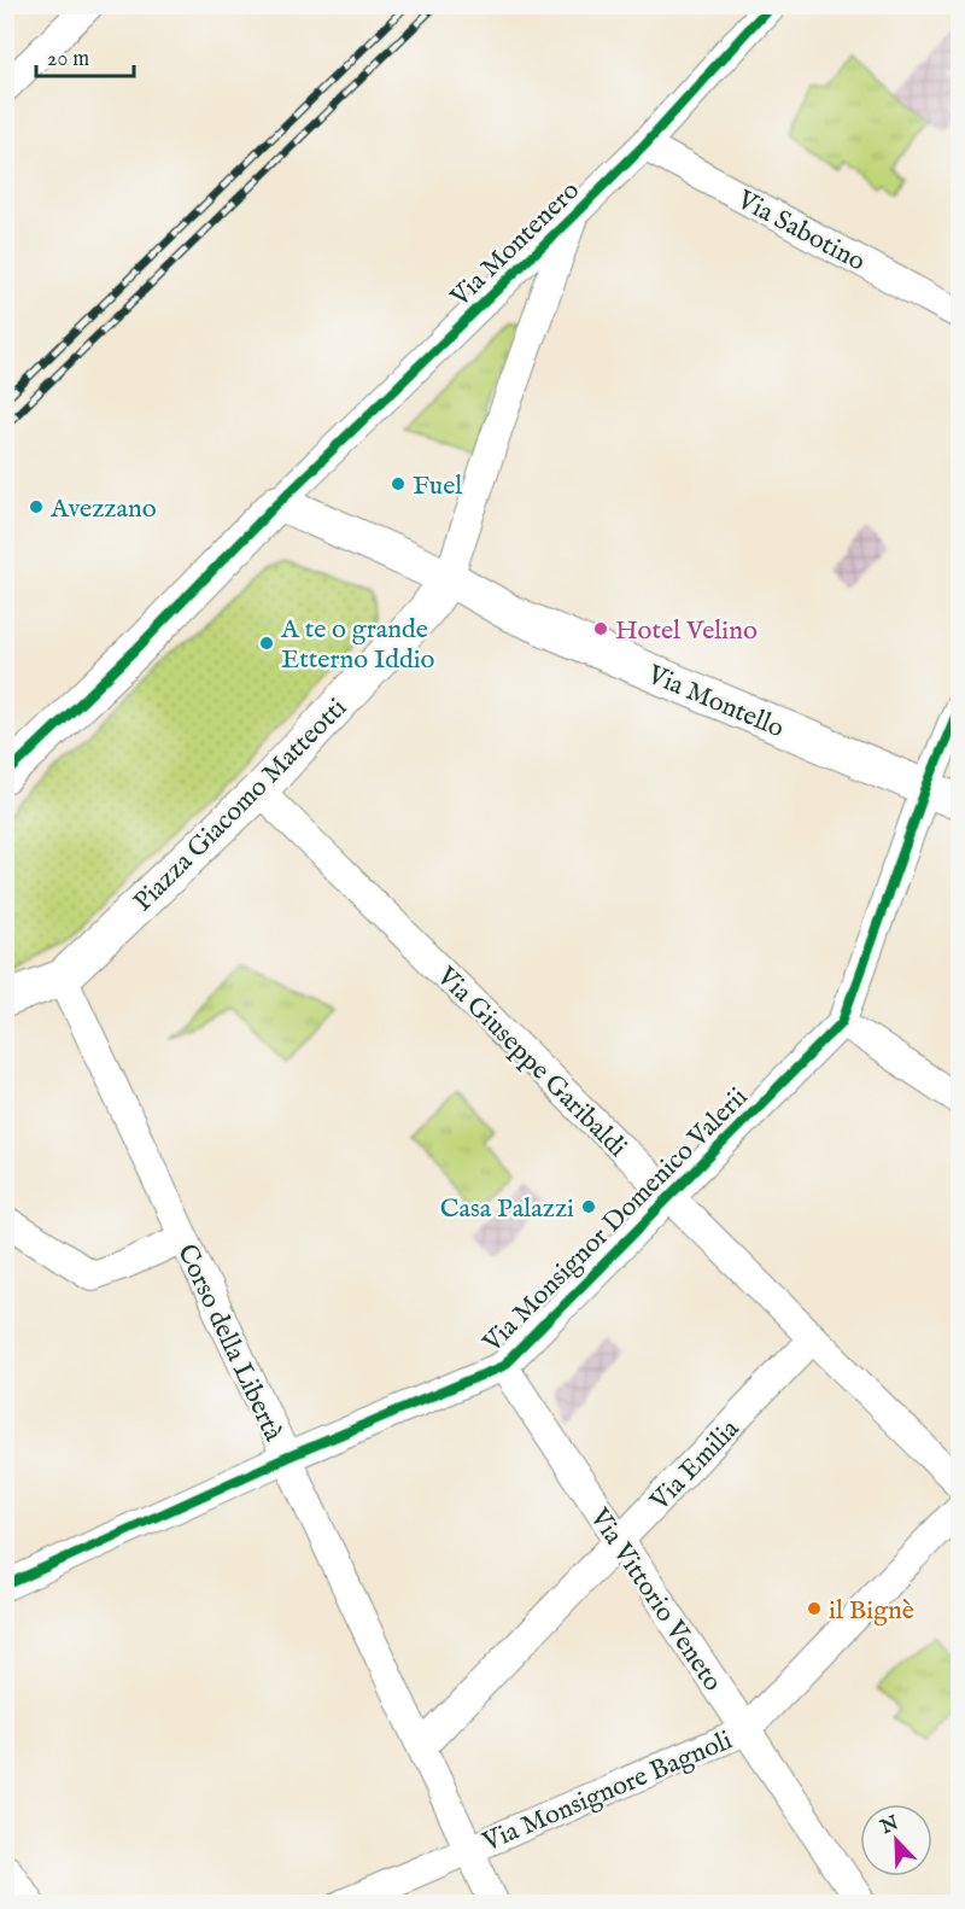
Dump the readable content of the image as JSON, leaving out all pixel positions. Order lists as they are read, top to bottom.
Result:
{
  "streets": {
    "street": [
      "Via Sabotino",
      "Via Montenero",
      "Via Montello",
      "Piazza Giacomo Matteotti",
      "Via Giuseppe Garibaldi",
      "Via Monsignor Domenico Valerii",
      "Corso della Libertà",
      "Via Emilia",
      "Via Vittorio Veneto",
      "Via Monsignore Bagnoli"
    ]
  },
  "crossings": [
    ["Via Sabotino", "Via Montenero"],
    ["Via Montenero", "Via Montello"],
    ["Via Montenero", "Piazza Giacomo Matteotti"],
    ["Via Montello", "Piazza Giacomo Matteotti"],
    ["Via Montello", "Via Monsignor Domenico Valerii"],
    ["Piazza Giacomo Matteotti", "Via Giuseppe Garibaldi"],
    ["Piazza Giacomo Matteotti", "Corso della Libertà"],
    ["Via Giuseppe Garibaldi", "Via Monsignor Domenico Valerii"],
    ["Via Giuseppe Garibaldi", "Via Emilia"],
    ["Via Monsignor Domenico Valerii", "Corso della Libertà"],
    ["Via Monsignor Domenico Valerii", "Via Vittorio Veneto"],
    ["Corso della Libertà", "Via Emilia"],
    ["Corso della Libertà", "Via Monsignore Bagnoli"],
    ["Via Emilia", "Via Vittorio Veneto"],
    ["Via Vittorio Veneto", "Via Monsignore Bagnoli"]
  ],
  "places": [
    "Fuel",
    "Avezzano",
    "Hotel Velino",
    "A te o grande Etterno Iddio",
    "Casa Palazzi",
    "il Bignè"
  ],
  "scale_bar": "20 m",
  "north": "top left"
}
